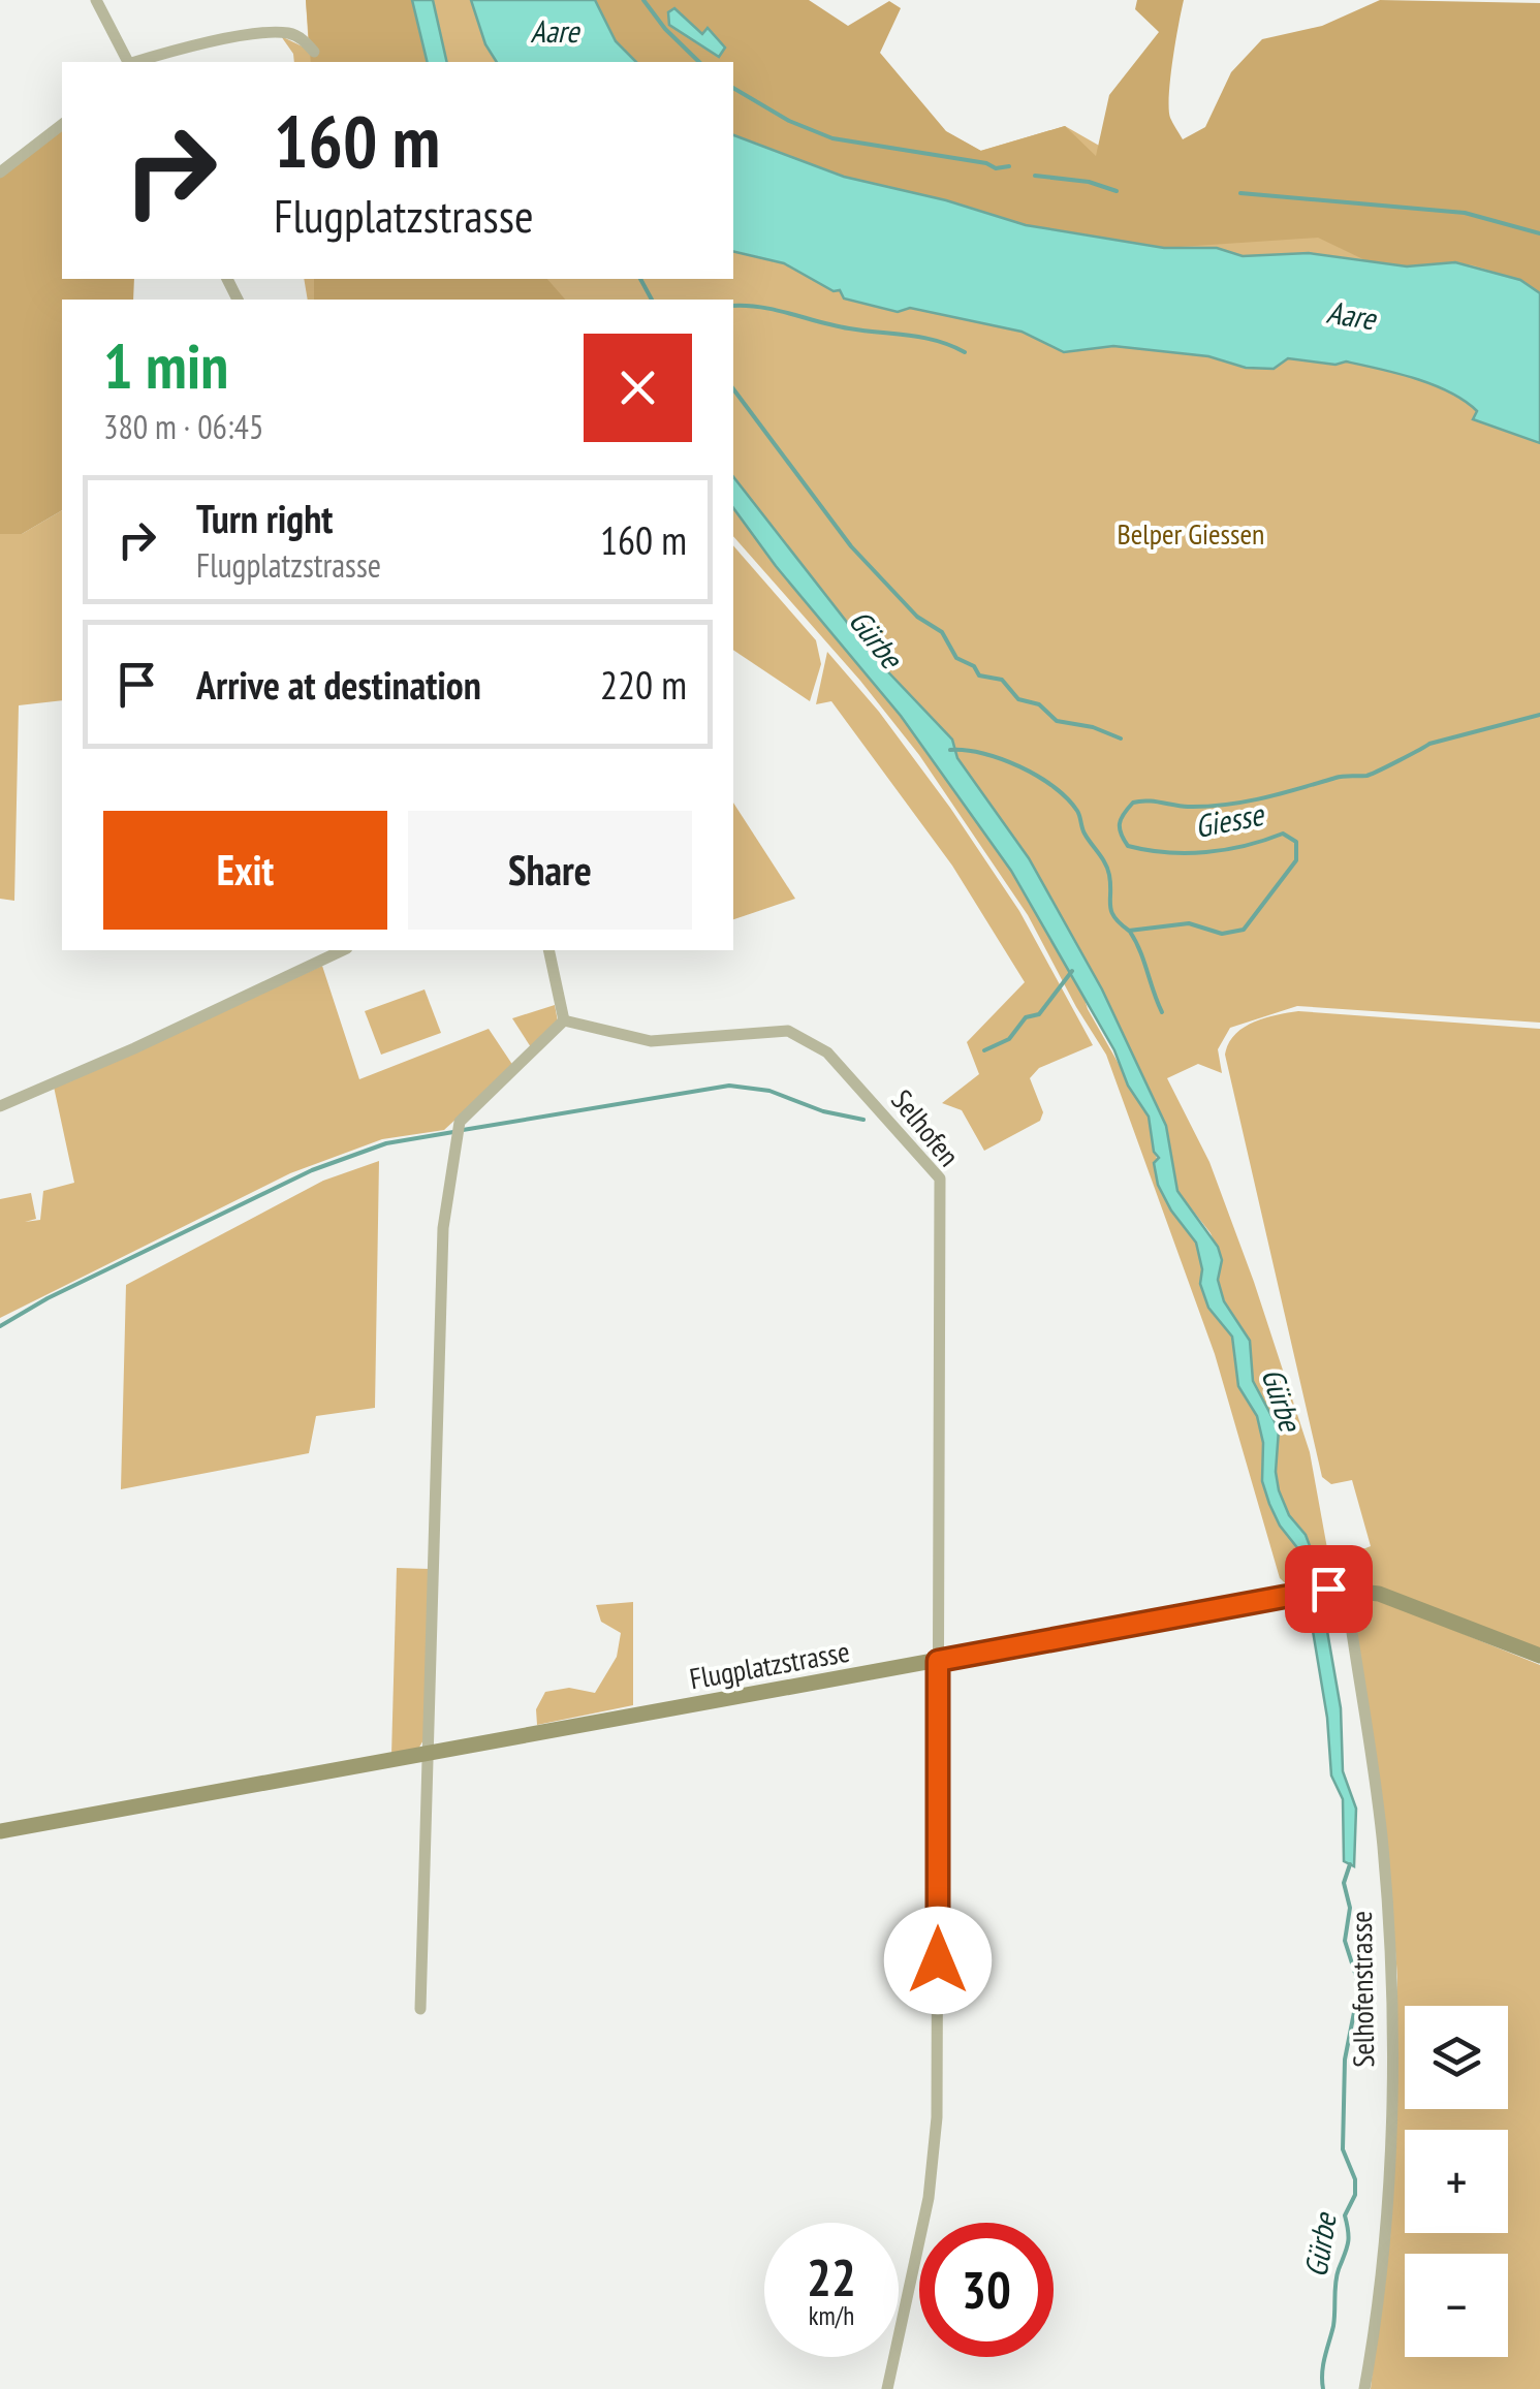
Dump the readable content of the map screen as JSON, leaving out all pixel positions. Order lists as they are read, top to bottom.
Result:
{
  "streets": {
    "street": ["Selhofen", "Flugplatzstrasse", "Selhofenstrasse"]
  },
  "crossings": [
    ["Selhofen", "Flugplatzstrasse"],
    ["Flugplatzstrasse", "Selhofenstrasse"]
  ],
  "water": ["Aare", "Gürbe", "Giesse"],
  "parks": ["Belper Giessen"],
  "page": {
    "turn": ["160 m", "Flugplatzstrasse"],
    "heading": ["1 min", "380 m · 06:45"],
    "list": [
      {
        "name": "Turn right",
        "note": "Flugplatzstrasse",
        "value": "160 m"
      },
      {
        "name": "Arrive at destination",
        "value": "220 m"
      }
    ],
    "buttons": ["Exit", "Share"],
    "map_buttons": ["+", "−"],
    "speed": "22 km/h",
    "limit": "30"
  }
}
